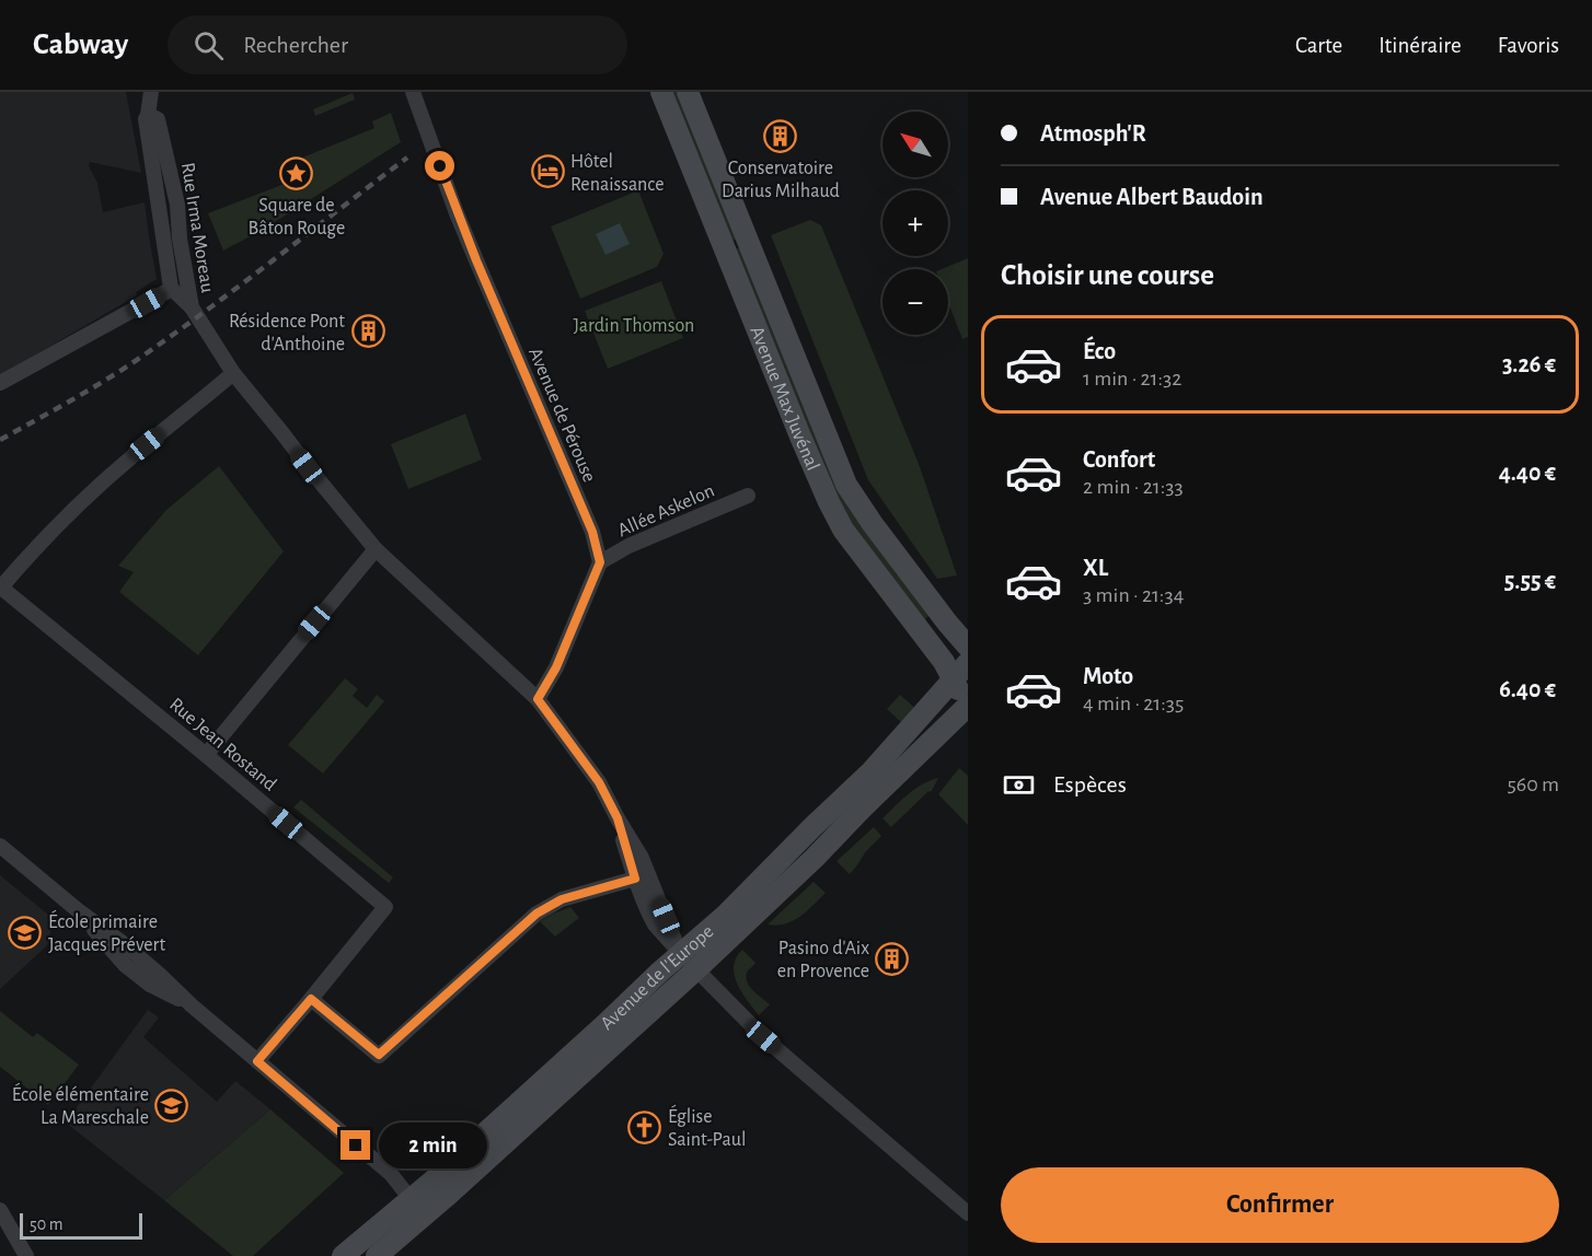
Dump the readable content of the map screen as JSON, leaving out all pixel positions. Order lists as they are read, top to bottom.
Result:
{
  "streets": {
    "main road": ["Avenue Max Juvénal", "Avenue de l'Europe"],
    "street": [
      "Rue Irma Moreau",
      "Avenue de Pérouse",
      "Allée Askelon",
      "Rue Jean Rostand"
    ]
  },
  "crossings": [
    ["Avenue Max Juvénal", "Avenue de l'Europe"],
    ["Avenue de Pérouse", "Allée Askelon"]
  ],
  "parks": ["Jardin Thomson"],
  "places": {
    "building": ["Conservatoire Darius Milhaud", "Résidence Pont d'Anthoine", "Pasino d'Aix en Provence"],
    "hotel": ["Hôtel Renaissance"],
    "place": ["Square de Bâton Rouge"],
    "school or university": ["École primaire Jacques Prévert", "École élémentaire La Mareschale"],
    "church": ["Église Saint-Paul"]
  },
  "scale_bar": "50 m",
  "north": "top left",
  "page": {
    "header": "Cabway",
    "search": "Rechercher",
    "nav": ["Carte", "Itinéraire", "Favoris"],
    "banner": ["Atmosph'R", "Avenue Albert Baudoin"],
    "map_buttons": ["+", "−"],
    "heading": "Choisir une course",
    "list": [
      {
        "name": "Éco",
        "note": "1 min · 21:32",
        "value": "3.26 €"
      },
      {
        "name": "Confort",
        "note": "2 min · 21:33",
        "value": "4.40 €"
      },
      {
        "name": "XL",
        "note": "3 min · 21:34",
        "value": "5.55 €"
      },
      {
        "name": "Moto",
        "note": "4 min · 21:35",
        "value": "6.40 €"
      }
    ],
    "pay": ["Espèces", "560 m"],
    "bubble": "2 min",
    "buttons": "Confirmer",
    "scale": "50 m"
  }
}
